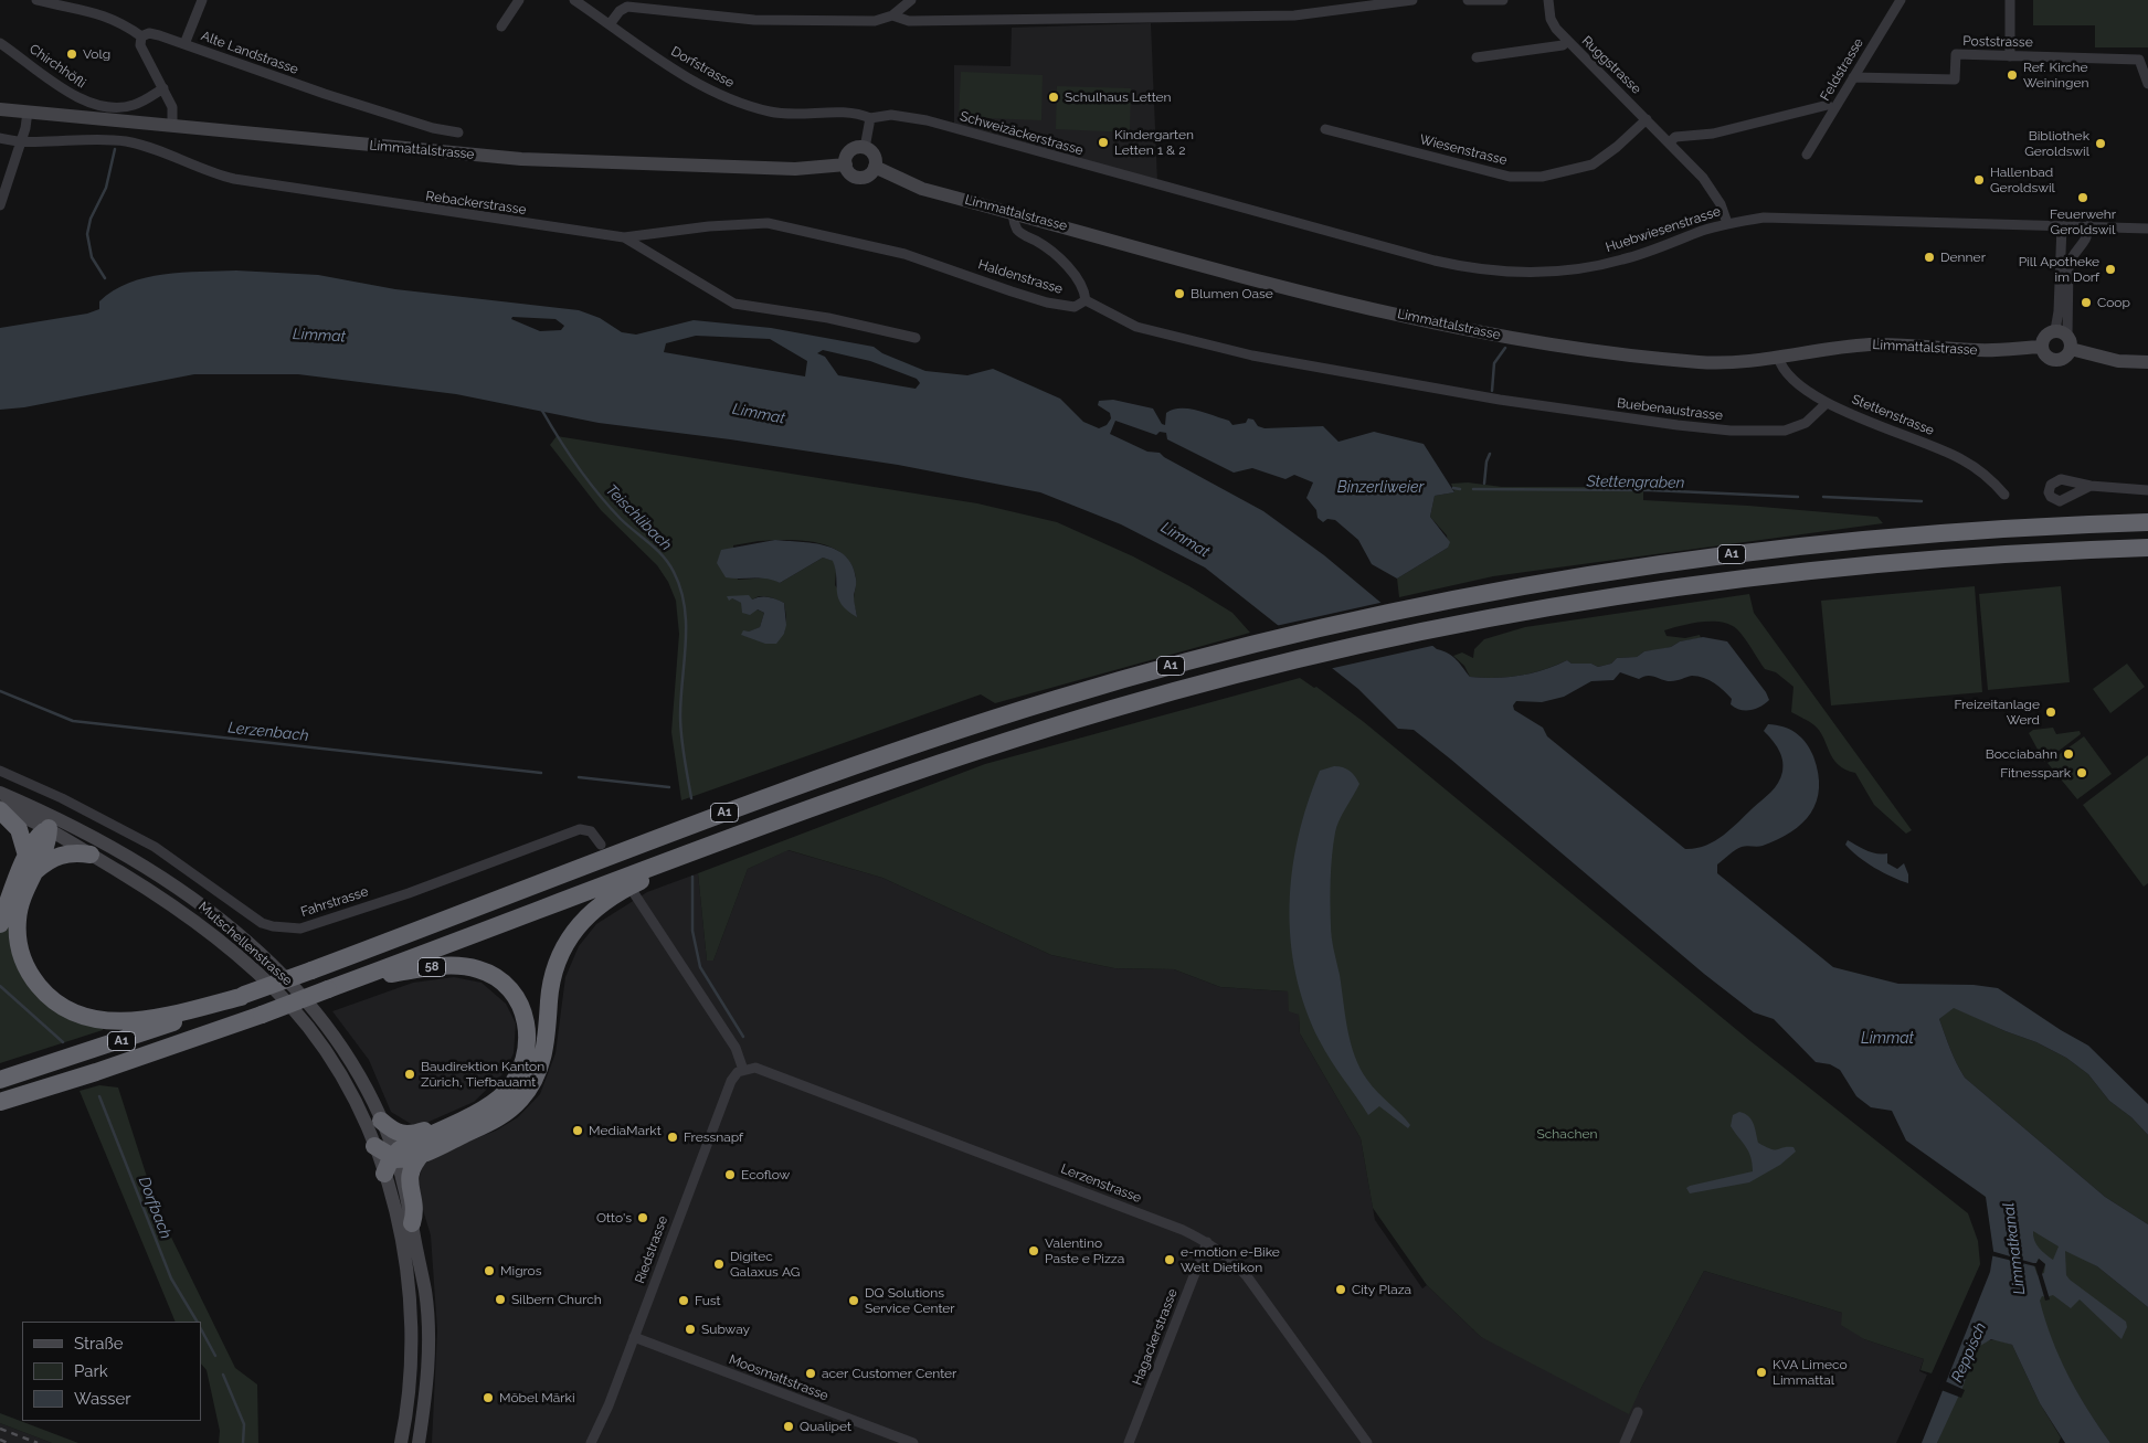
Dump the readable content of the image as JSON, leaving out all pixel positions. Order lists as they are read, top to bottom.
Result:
{
  "streets": {
    "highway": ["A1", "58"],
    "main road": ["Limmattalstrasse", "Mutschellenstrasse"],
    "street": [
      "Poststrasse",
      "Alte Landstrasse",
      "Ruggstrasse",
      "Chirchhöfli",
      "Dorfstrasse",
      "Feldstrasse",
      "Schweizäckerstrasse",
      "Wiesenstrasse",
      "Rebackerstrasse",
      "Huebwiesenstrasse",
      "Haldenstrasse",
      "Buebenaustrasse",
      "Stettenstrasse",
      "Fahrstrasse",
      "Lerzenstrasse",
      "Riedstrasse",
      "Hagackerstrasse",
      "Moosmattstrasse"
    ]
  },
  "crossings": [
    ["Poststrasse", "Feldstrasse"],
    ["Ruggstrasse", "Wiesenstrasse"],
    ["Ruggstrasse", "Huebwiesenstrasse"],
    ["Dorfstrasse", "Schweizäckerstrasse"],
    ["Schweizäckerstrasse", "Huebwiesenstrasse"],
    ["Limmattalstrasse", "Stettenstrasse"],
    ["Rebackerstrasse", "Haldenstrasse"],
    ["Haldenstrasse", "Buebenaustrasse"],
    ["Buebenaustrasse", "Stettenstrasse"],
    ["A1", "58"],
    ["Mutschellenstrasse", "58"],
    ["Lerzenstrasse", "Riedstrasse"],
    ["Lerzenstrasse", "Hagackerstrasse"],
    ["Riedstrasse", "Moosmattstrasse"]
  ],
  "water": [
    "Limmat",
    "Stettengraben",
    "Binzerliweier",
    "Teischlibach",
    "Lerzenbach",
    "Dorfbach",
    "Limmatkanal",
    "Reppisch"
  ],
  "parks": ["Schachen"],
  "places": [
    "Volg",
    "Ref. Kirche Weiningen",
    "Schulhaus Letten",
    "Kindergarten Letten 1 & 2",
    "Bibliothek Geroldswil",
    "Hallenbad Geroldswil",
    "Feuerwehr Geroldswil",
    "Denner",
    "Pill Apotheke im Dorf",
    "Blumen Oase",
    "Coop",
    "Freizeitanlage Werd",
    "Bocciabahn",
    "Fitnesspark",
    "Baudirektion Kanton Zürich, Tiefbauamt",
    "MediaMarkt",
    "Fressnapf",
    "Ecoflow",
    "Otto's",
    "Valentino Paste e Pizza",
    "e-motion e-Bike Welt Dietikon",
    "Digitec Galaxus AG",
    "Migros",
    "City Plaza",
    "Silbern Church",
    "Fust",
    "DQ Solutions Service Center",
    "Subway",
    "KVA Limeco Limmattal",
    "acer Customer Center",
    "Möbel Märki",
    "Qualipet"
  ],
  "legend": ["Straße", "Park", "Wasser"]
}
